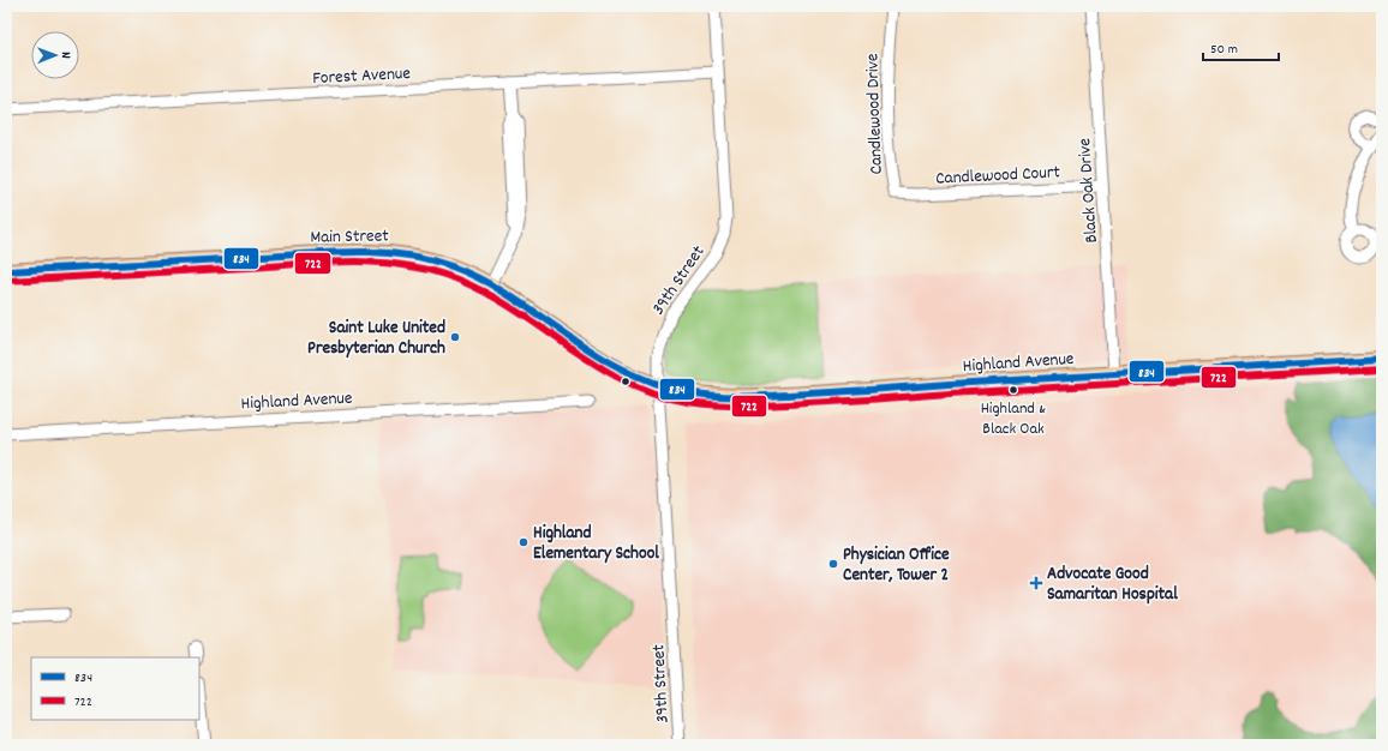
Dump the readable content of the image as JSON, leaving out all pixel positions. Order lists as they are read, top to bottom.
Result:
{
  "streets": {
    "main road": ["Main Street", "Highland Avenue"],
    "street": [
      "Forest Avenue",
      "Candlewood Drive",
      "Candlewood Court",
      "Black Oak Drive",
      "39th Street"
    ]
  },
  "crossings": [
    ["Forest Avenue", "39th Street"],
    ["Candlewood Drive", "Candlewood Court"],
    ["Candlewood Court", "Black Oak Drive"],
    ["Black Oak Drive", "Highland Avenue"],
    ["Main Street", "39th Street"],
    ["Main Street", "Highland Avenue"],
    ["39th Street", "Highland Avenue"]
  ],
  "places": {
    "other": [
      "Saint Luke United Presbyterian Church",
      "Highland & Black Oak",
      "Highland Elementary School",
      "Physician Office Center, Tower 2"
    ],
    "health": ["Advocate Good Samaritan Hospital"]
  },
  "lines": ["transit line 834", "transit line 722"],
  "legend": ["834", "722"],
  "scale_bar": "50 m",
  "north": "right"
}
